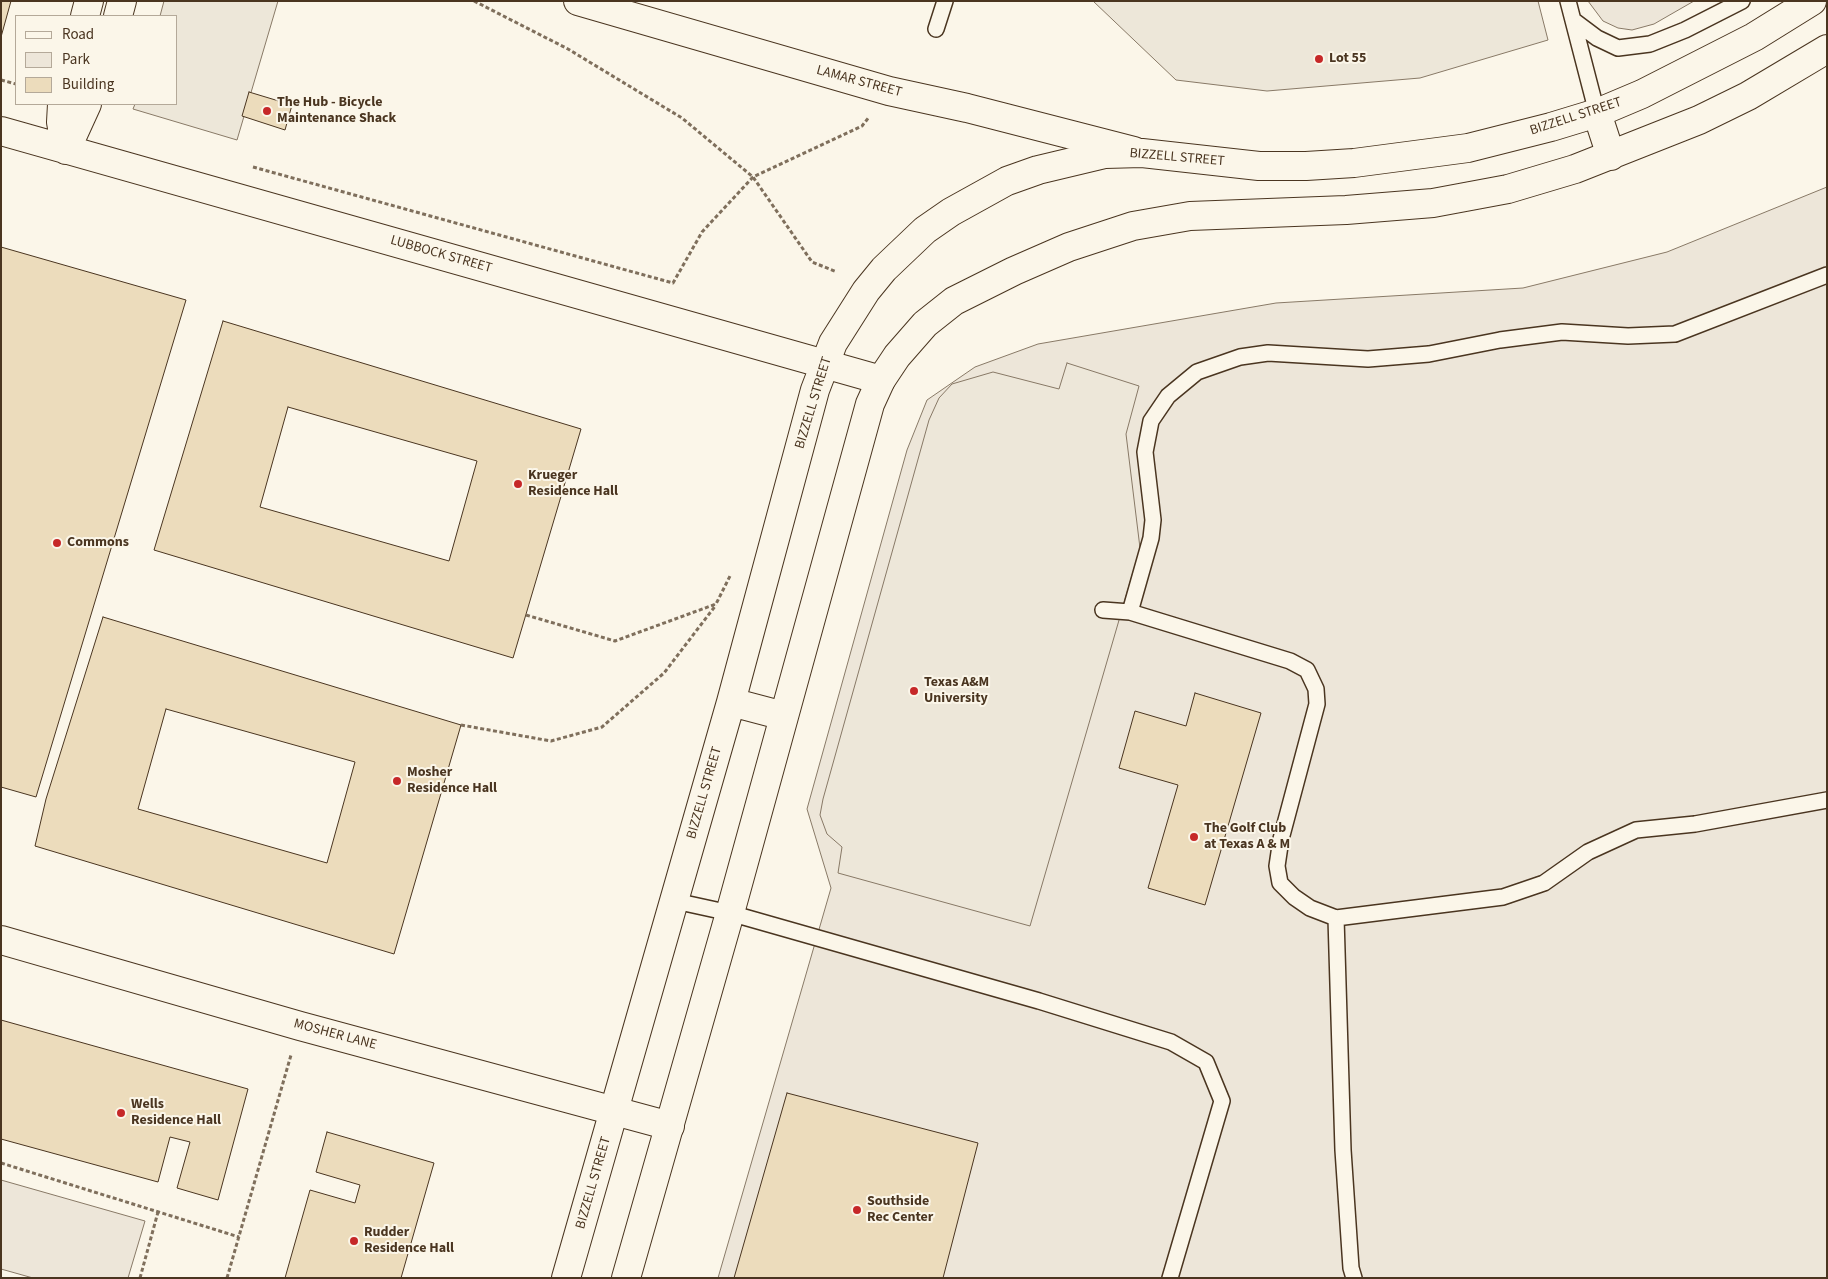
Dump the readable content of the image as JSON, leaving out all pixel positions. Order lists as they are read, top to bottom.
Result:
{
  "streets": {
    "street": [
      "LAMAR STREET",
      "BIZZELL STREET",
      "LUBBOCK STREET",
      "MOSHER LANE"
    ]
  },
  "crossings": [
    ["LAMAR STREET", "BIZZELL STREET"],
    ["BIZZELL STREET", "LUBBOCK STREET"],
    ["BIZZELL STREET", "MOSHER LANE"]
  ],
  "places": [
    "Lot 55",
    "The Hub - Bicycle Maintenance Shack",
    "Krueger Residence Hall",
    "Commons",
    "Texas A&M University",
    "Mosher Residence Hall",
    "The Golf Club at Texas A & M",
    "Wells Residence Hall",
    "Southside Rec Center",
    "Rudder Residence Hall"
  ],
  "legend": ["Road", "Park", "Building"]
}
